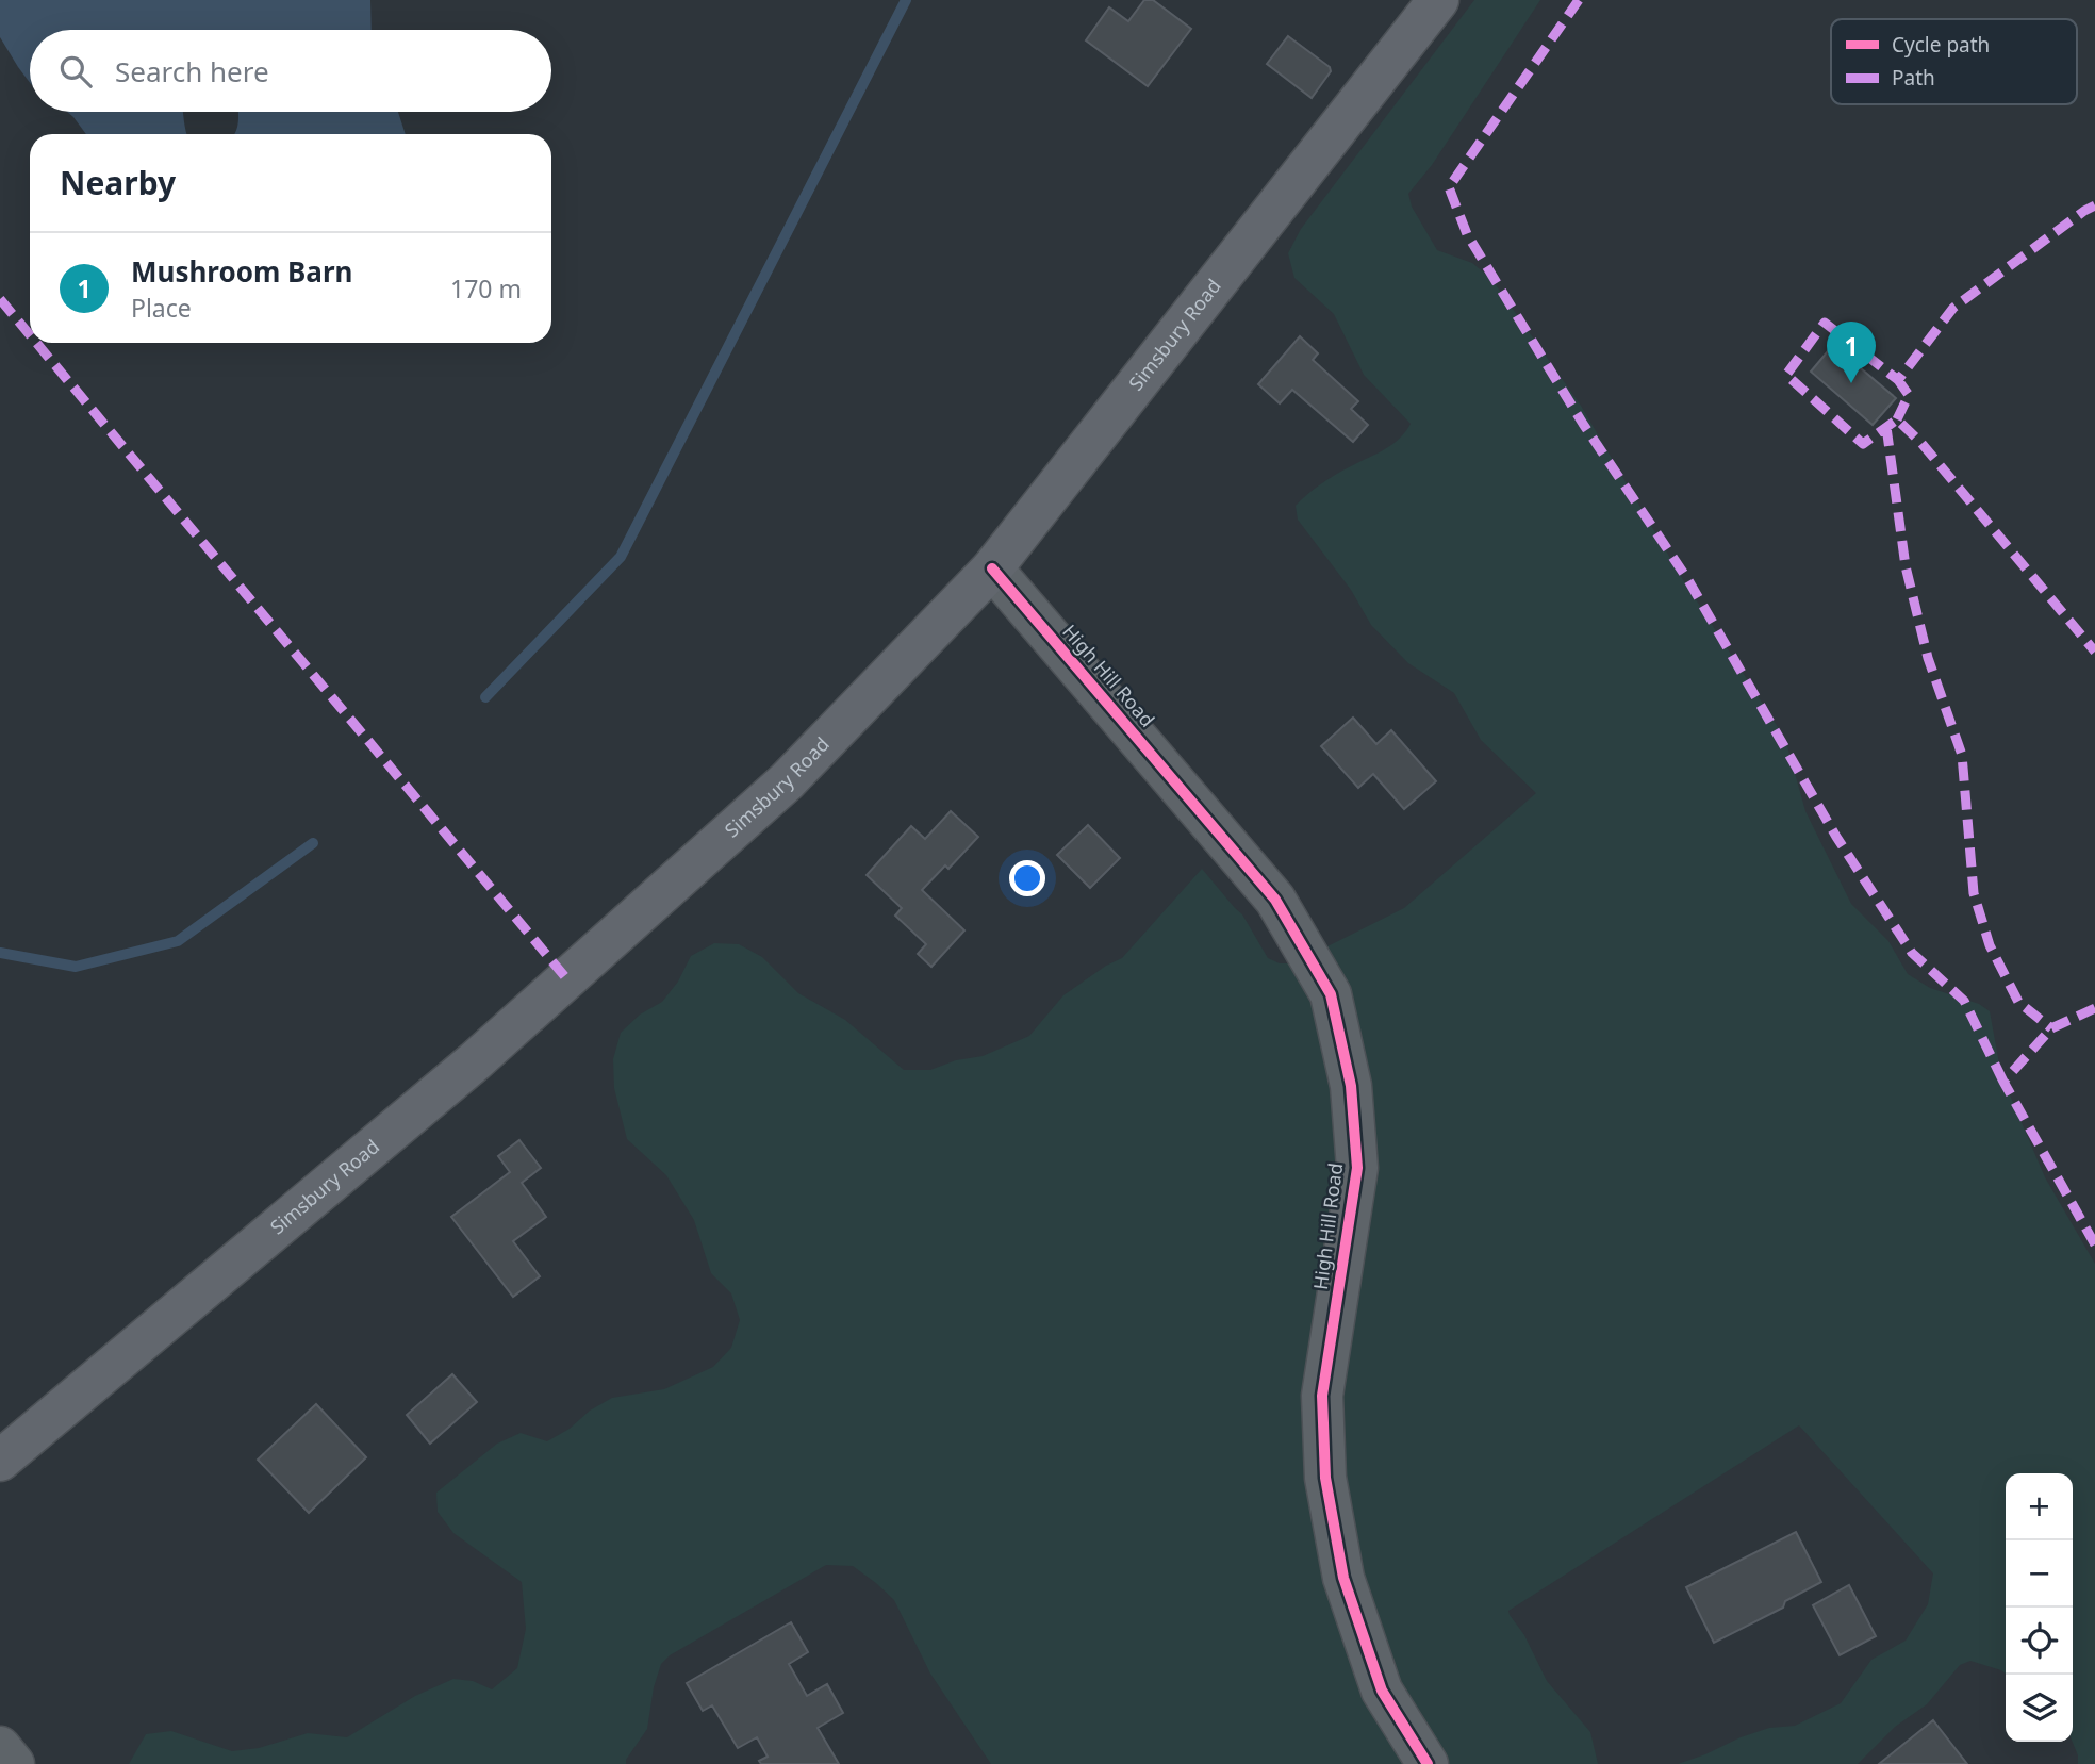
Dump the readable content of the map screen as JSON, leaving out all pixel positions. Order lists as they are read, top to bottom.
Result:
{
  "streets": {
    "main road": ["Simsbury Road"],
    "street": ["High Hill Road"]
  },
  "crossings": [
    ["Simsbury Road", "High Hill Road"]
  ],
  "legend": ["Cycle path", "Path"],
  "page": {
    "search": "Search here",
    "heading": "Nearby",
    "list": [
      {
        "mark": "1",
        "name": "Mushroom Barn",
        "note": "Place",
        "value": "170 m"
      }
    ],
    "pins": "1",
    "map_buttons": ["+", "−"]
  }
}
